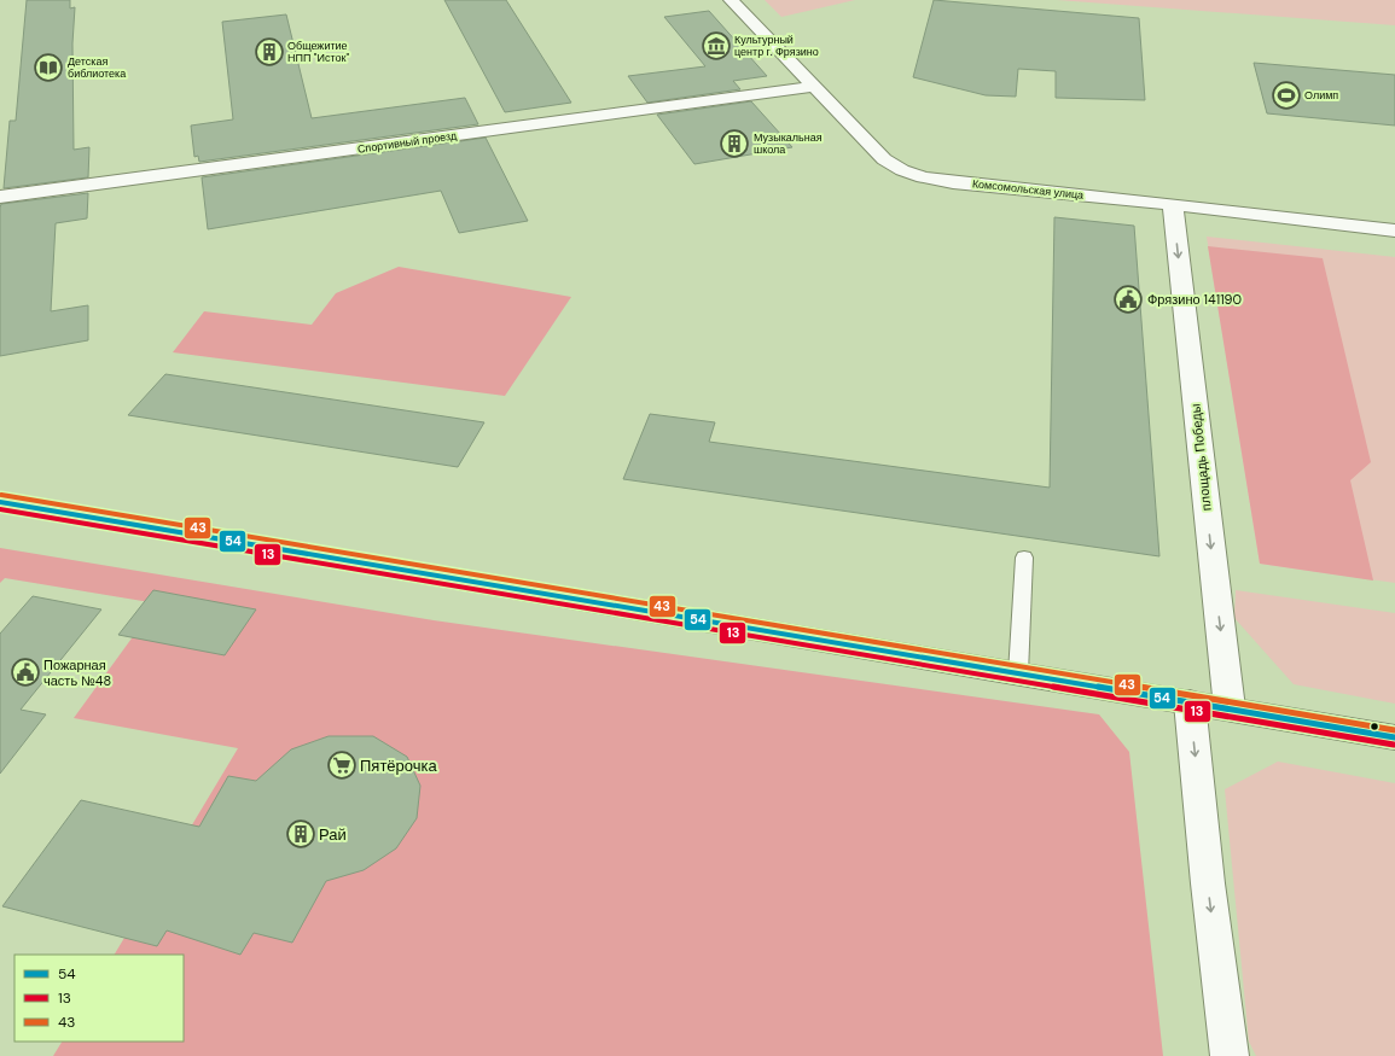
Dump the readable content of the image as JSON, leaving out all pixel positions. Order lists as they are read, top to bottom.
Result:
{
  "streets": {
    "street": ["Спортивный проезд", "Комсомольская улица", "площадь Победы"]
  },
  "crossings": [
    ["Спортивный проезд", "Комсомольская улица"],
    ["Комсомольская улица", "площадь Победы"]
  ],
  "one_way": ["площадь Победы"],
  "places": {
    "museum": ["Культурный центр г. Фрязино"],
    "building": ["Общежитие НПП \"Исток\"", "Музыкальная школа", "Рай"],
    "library": ["Детская библиотека"],
    "sports": ["Олимп"],
    "public building": ["Фрязино 141190", "Пожарная часть №48"],
    "supermarket": ["Пятёрочка"]
  },
  "lines": ["transit line 43", "transit line 54", "transit line 13"],
  "legend": ["54", "13", "43"]
}
